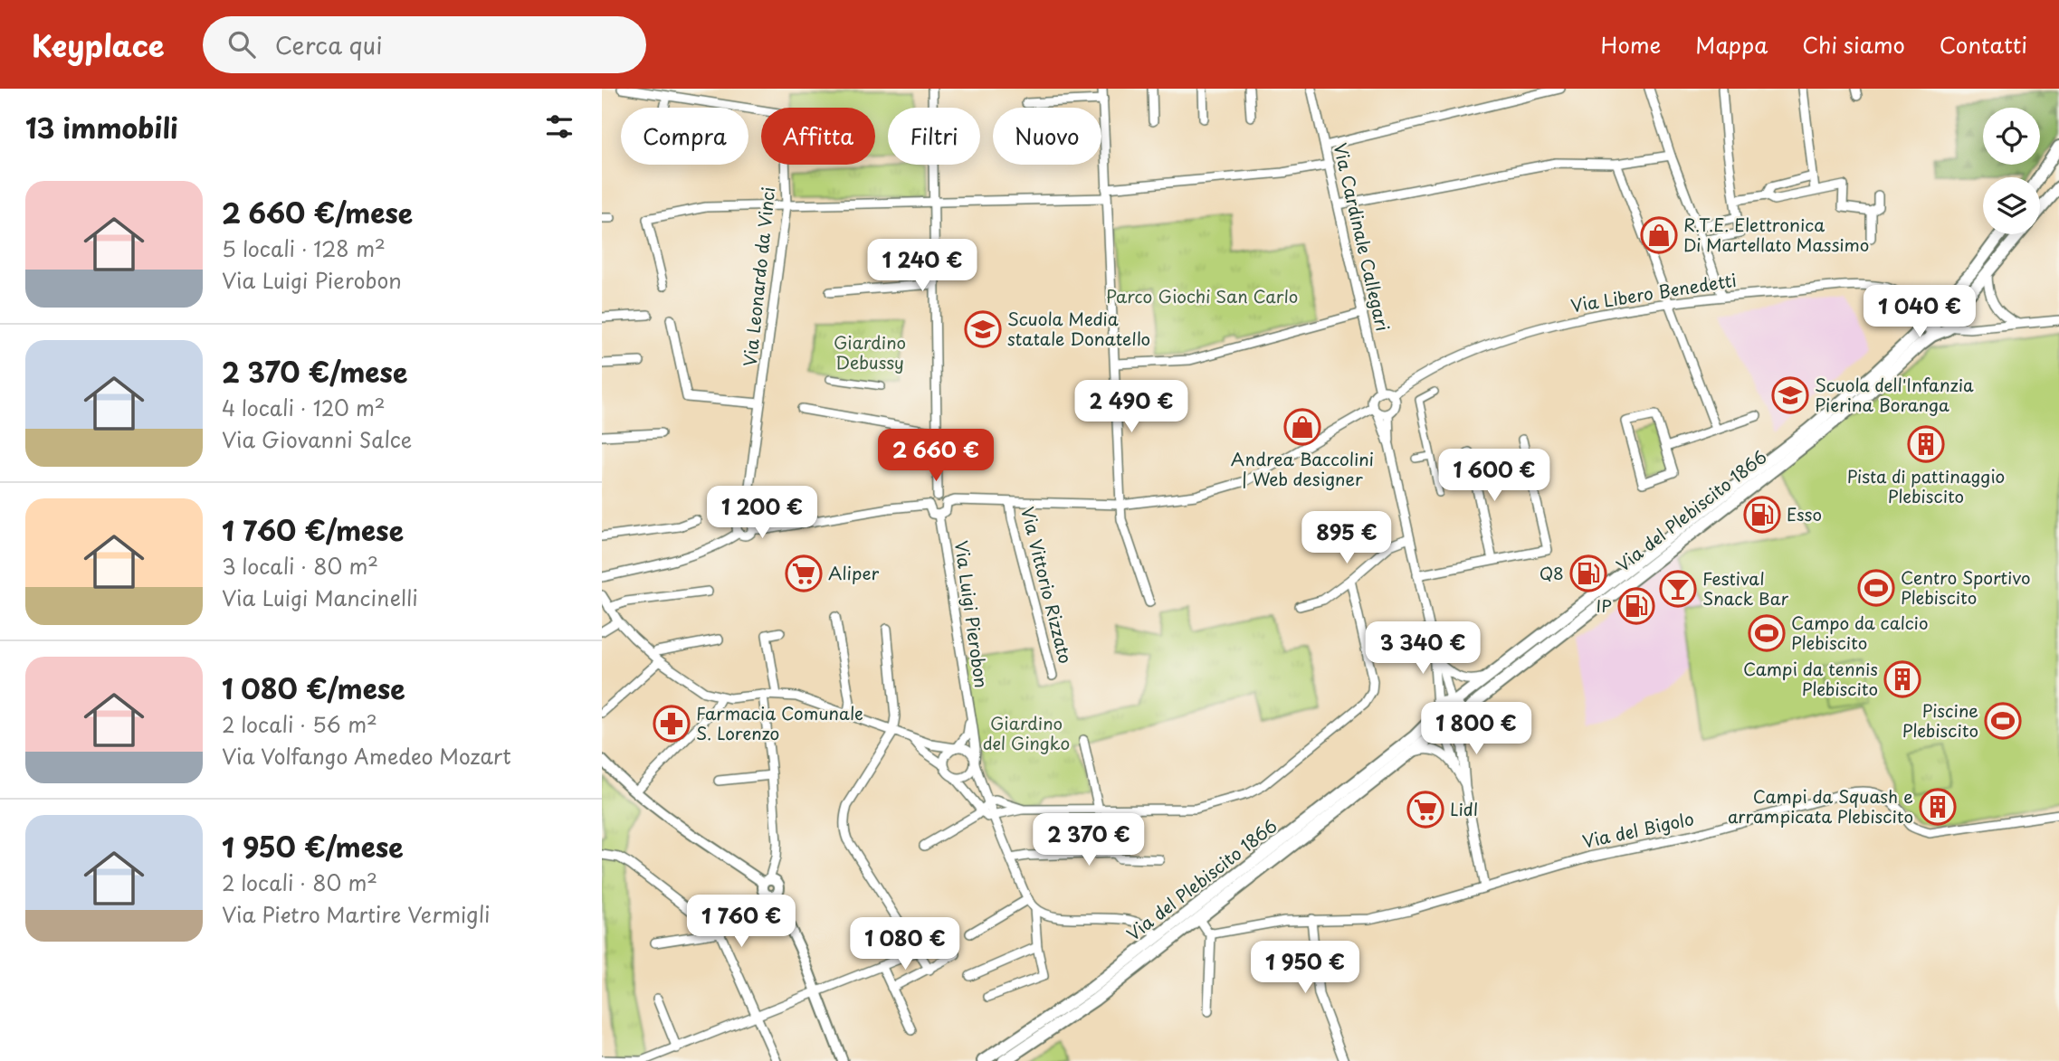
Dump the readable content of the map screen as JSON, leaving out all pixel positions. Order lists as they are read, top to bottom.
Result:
{
  "streets": {
    "main road": ["Via del Plebiscito 1866"],
    "street": [
      "Via Cardinale Callegari",
      "Via Leonardo da Vinci",
      "Via Libero Benedetti",
      "Via Vittorio Rizzato",
      "Via Luigi Pierobon",
      "Via del Bigolo"
    ]
  },
  "crossings": [
    ["Via Cardinale Callegari", "Via Libero Benedetti"],
    ["Via Libero Benedetti", "Via del Plebiscito 1866"]
  ],
  "parks": ["Parco Giochi San Carlo", "Giardino Debussy", "Giardino del Gingko"],
  "places": {
    "shop": ["R.T.E. Elettronica Di Martellato Massimo", "Andrea Baccolini | Web designer"],
    "school or university": ["Scuola Media statale Donatello", "Scuola dell'Infanzia Pierina Boranga"],
    "building": ["Pista di pattinaggio Plebiscito", "Campi da tennis Plebiscito", "Campi da Squash e arrampicata Plebiscito"],
    "fuel station": ["Esso", "Q8", "IP"],
    "supermarket": ["Aliper", "Lidl"],
    "sports": ["Centro Sportivo Plebiscito", "Campo da calcio Plebiscito", "Piscine Plebiscito"],
    "bar": ["Festival Snack Bar"],
    "pharmacy": ["Farmacia Comunale S. Lorenzo"]
  },
  "page": {
    "header": "Keyplace",
    "search": "Cerca qui",
    "nav": [
      "Home",
      "Mappa",
      "Chi siamo",
      "Contatti"
    ],
    "heading": "13 immobili",
    "chip": [
      "Compra",
      "Affitta",
      "Filtri",
      "Nuovo"
    ],
    "list": [
      {
        "name": "2 660 €/mese",
        "note": "5 locali · 128 m² · Via Luigi Pierobon"
      },
      {
        "name": "2 370 €/mese",
        "note": "4 locali · 120 m² · Via Giovanni Salce"
      },
      {
        "name": "1 760 €/mese",
        "note": "3 locali · 80 m² · Via Luigi Mancinelli"
      },
      {
        "name": "1 080 €/mese",
        "note": "2 locali · 56 m² · Via Volfango Amedeo Mozart"
      },
      {
        "name": "1 950 €/mese",
        "note": "2 locali · 80 m² · Via Pietro Martire Vermigli"
      }
    ],
    "price": [
      "1 240 €",
      "1 040 €",
      "2 490 €",
      "2 660 €",
      "1 600 €",
      "1 200 €",
      "895 €",
      "3 340 €",
      "1 800 €",
      "2 370 €",
      "1 760 €",
      "1 080 €",
      "1 950 €"
    ]
  }
}
